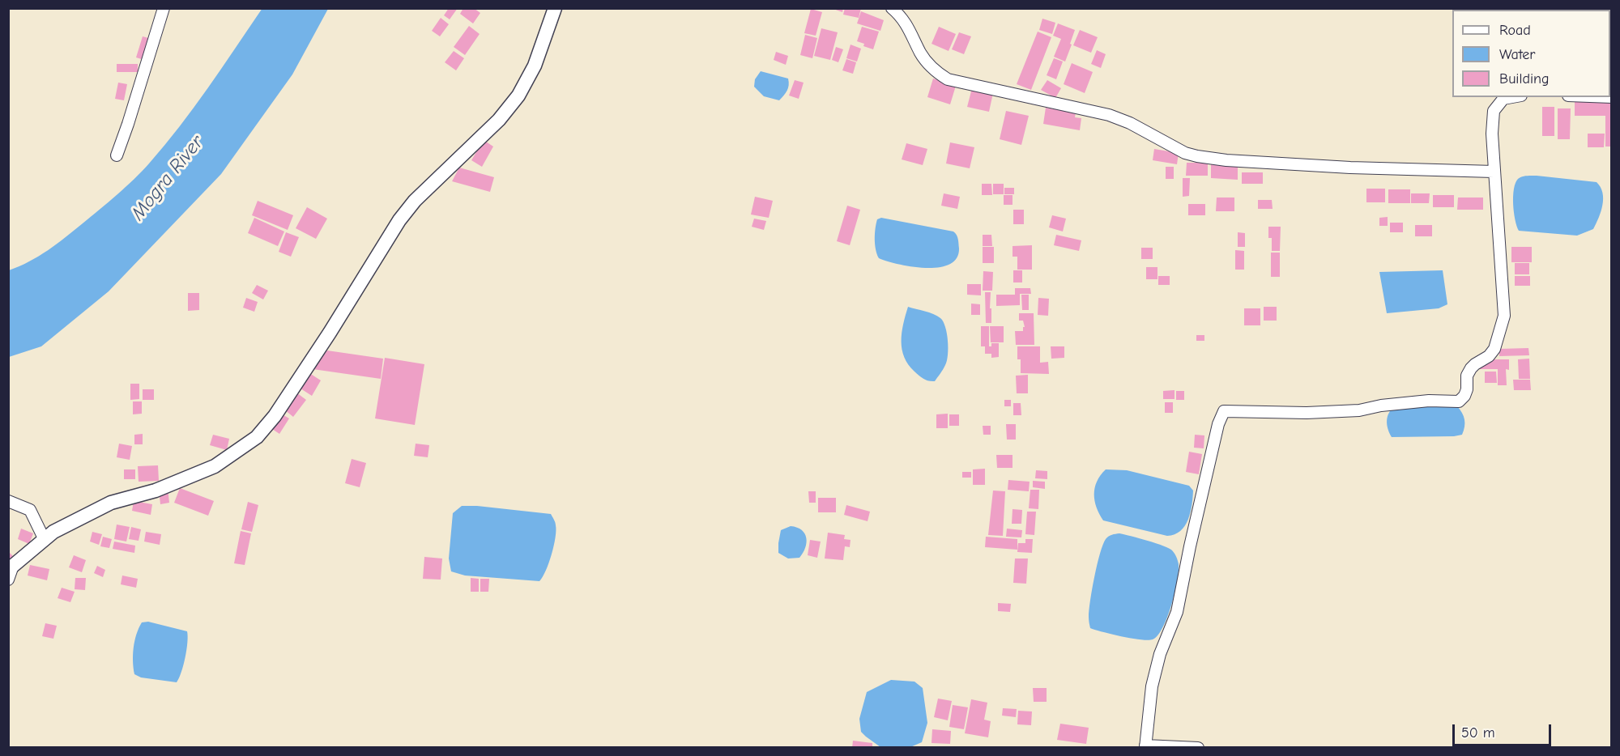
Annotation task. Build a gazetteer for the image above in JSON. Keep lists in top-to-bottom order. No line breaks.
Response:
{"water":["Mogra River"],"legend":["Road","Water","Building"],"scale_bar":"50 m"}
